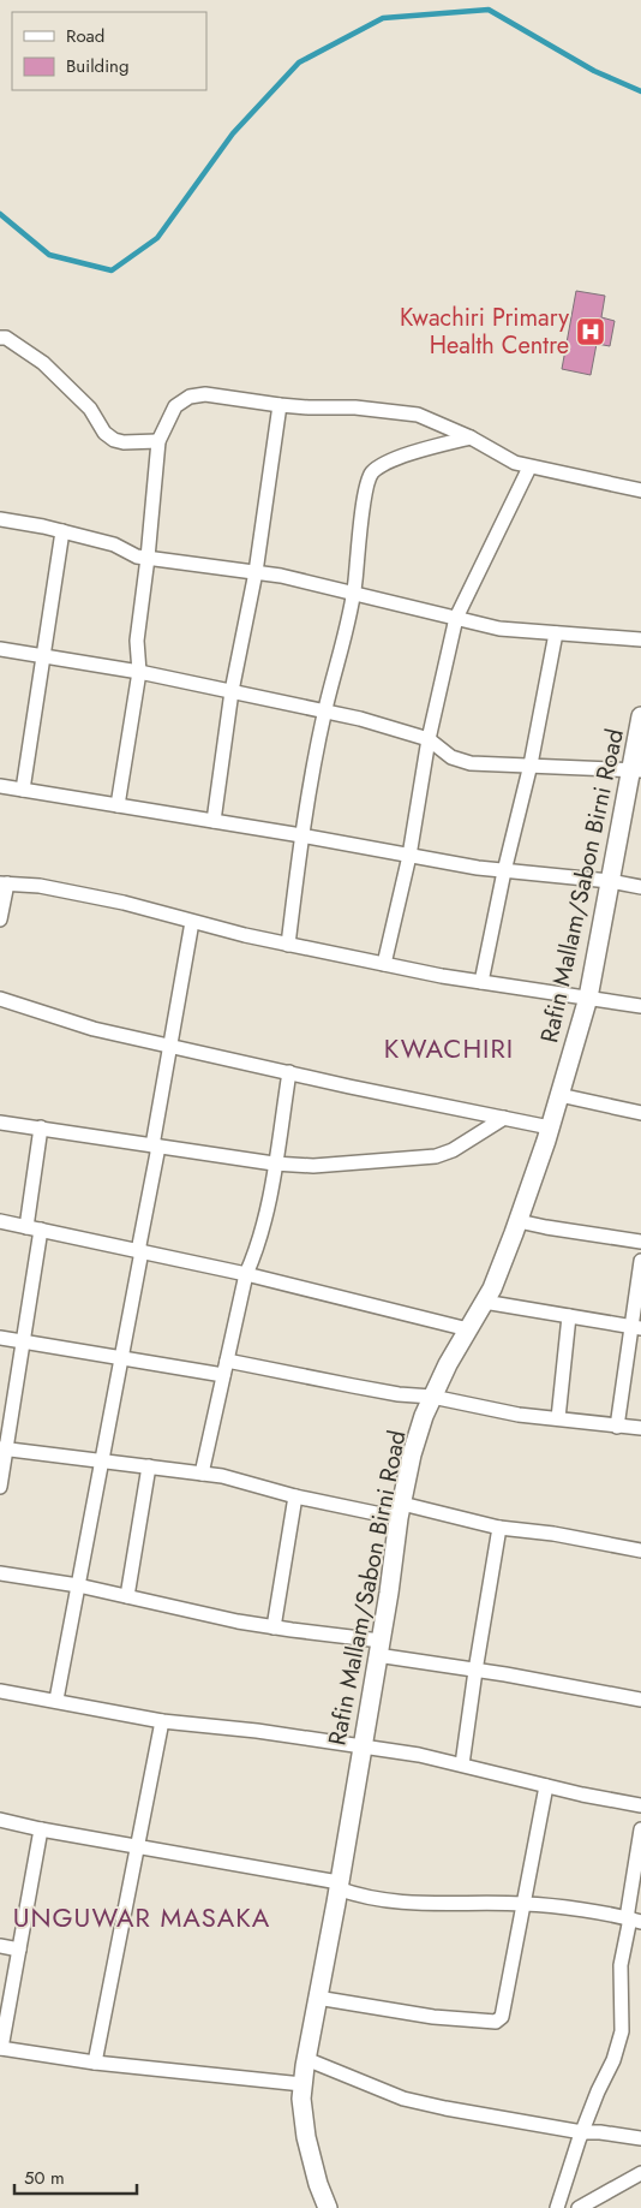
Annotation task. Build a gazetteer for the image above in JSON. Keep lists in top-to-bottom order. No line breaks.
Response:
{"streets":{"street":["Rafin Mallam/Sabon Birni Road"]},"districts":["KWACHIRI","UNGUWAR MASAKA"],"places":{"hospital":["Kwachiri Primary Health Centre"]},"legend":["Road","Building"],"scale_bar":"50 m"}
